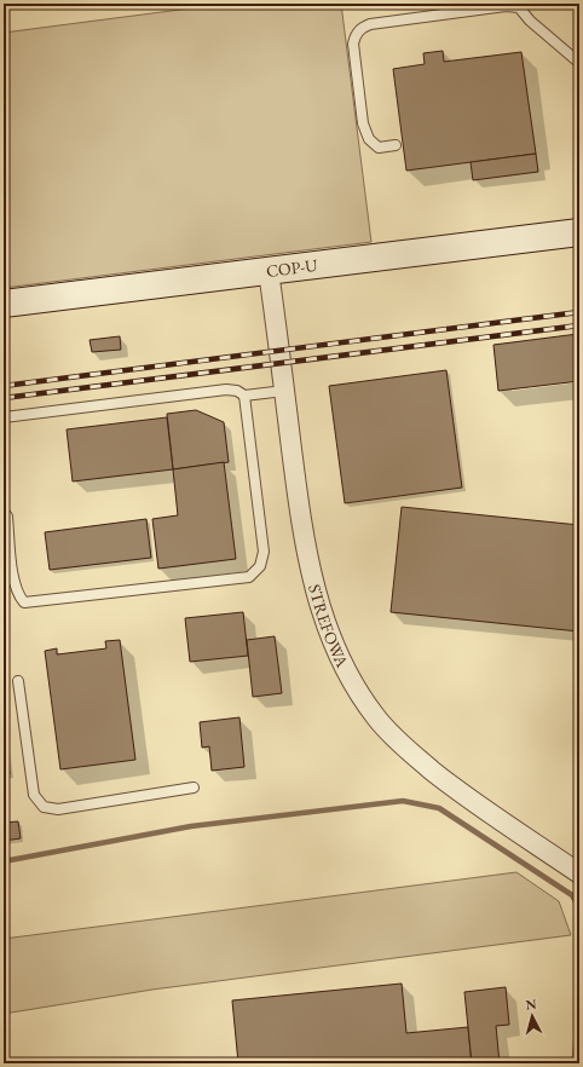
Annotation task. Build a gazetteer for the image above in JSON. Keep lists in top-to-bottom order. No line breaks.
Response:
{"streets":{"main road":["COP-U"],"street":["STREFOWA"]},"crossings":[["COP-U","STREFOWA"]],"north":"top"}
